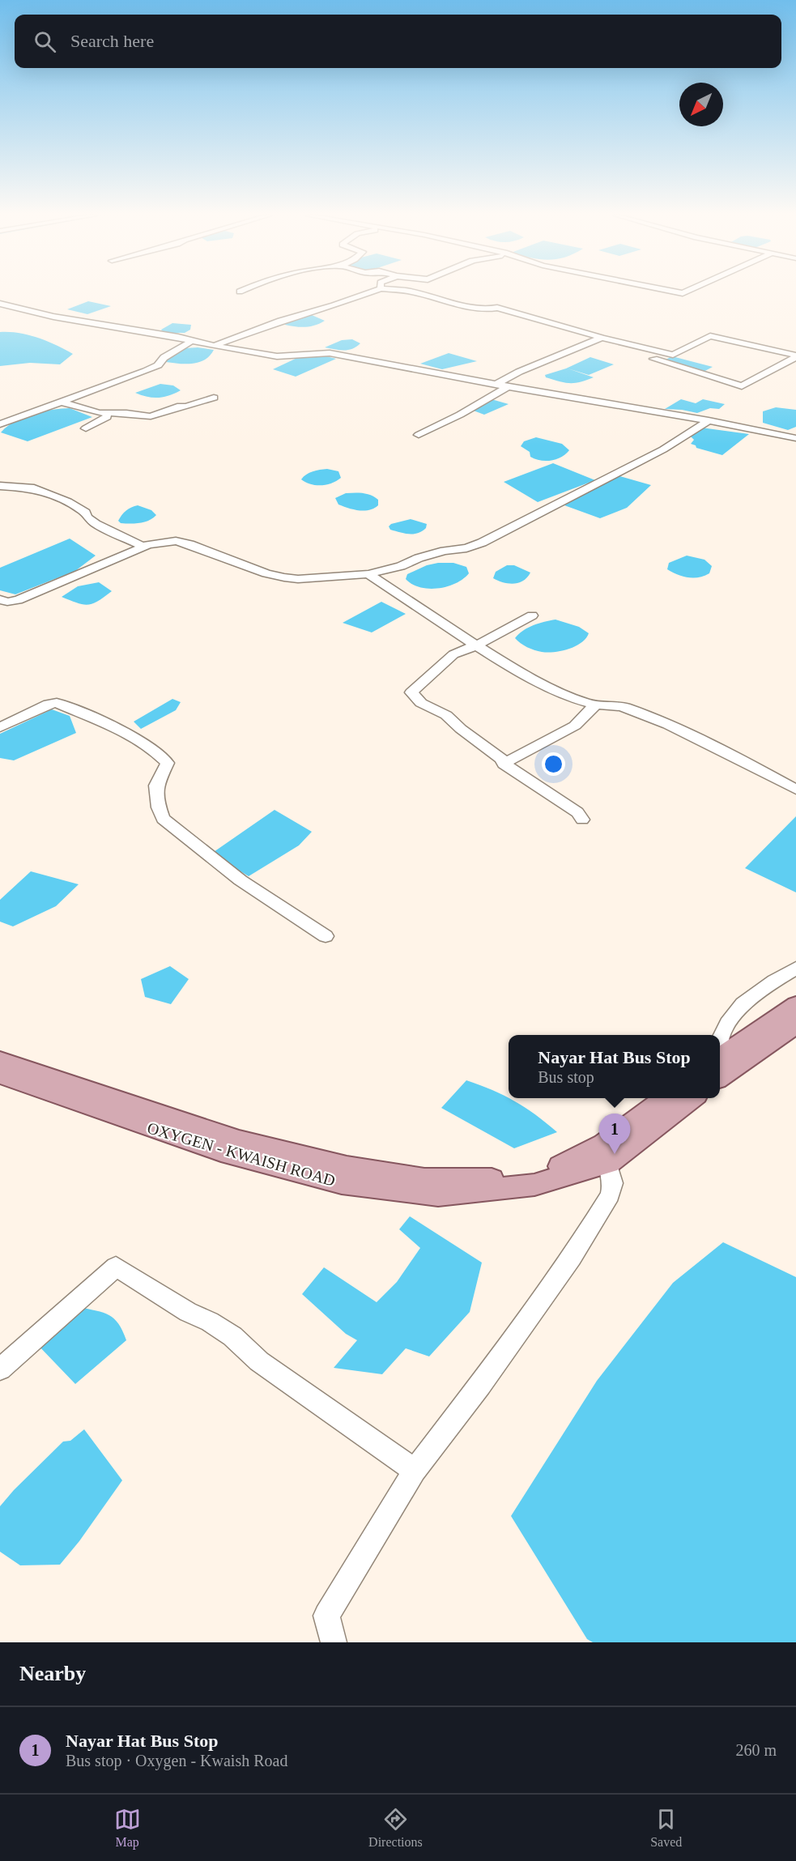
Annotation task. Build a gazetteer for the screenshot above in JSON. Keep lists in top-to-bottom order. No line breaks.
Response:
{"streets":{"main road":["OXYGEN - KWAISH ROAD"]},"north":"bottom left","page":{"search":"Search here","popup":["Nayar Hat Bus Stop","Bus stop"],"pins":"1","heading":"Nearby","list":[{"mark":"1","name":"Nayar Hat Bus Stop","note":"Bus stop · Oxygen - Kwaish Road","value":"260 m"}],"nav":["Map","Directions","Saved"]}}
